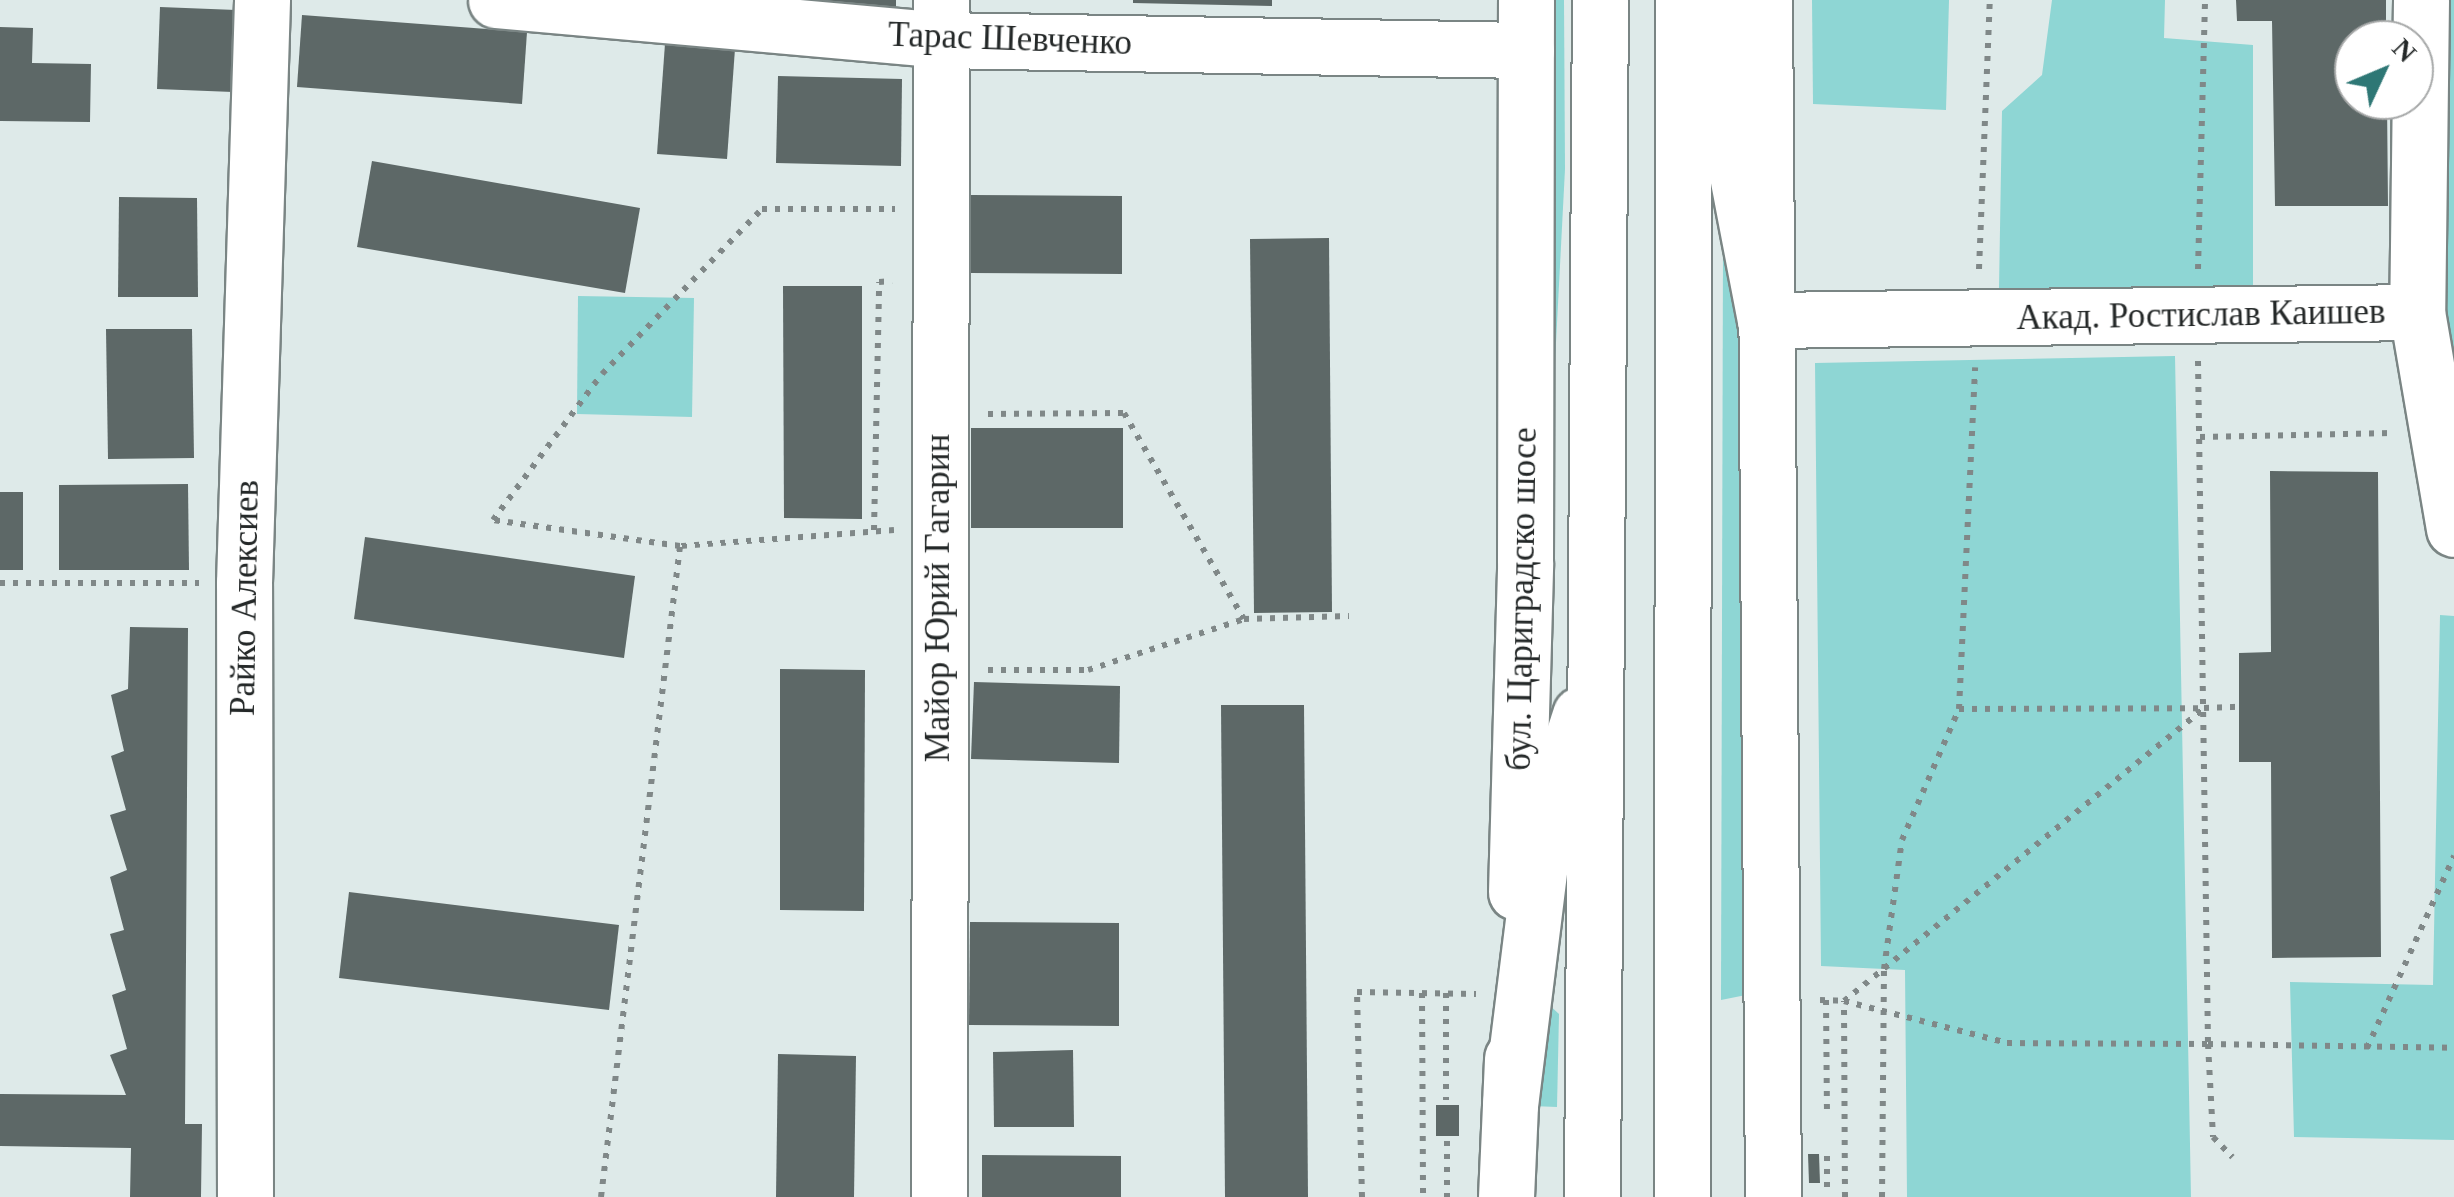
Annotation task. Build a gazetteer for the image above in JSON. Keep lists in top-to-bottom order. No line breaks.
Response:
{"streets":{"main road":["Тарас Шевченко","Акад. Ростислав Каишев","Райко Алексиев","Майор Юрий Гагарин","бул. Цариградско шосе"]},"crossings":[["Тарас Шевченко","Майор Юрий Гагарин"],["Тарас Шевченко","бул. Цариградско шосе"]],"north":"top right"}
